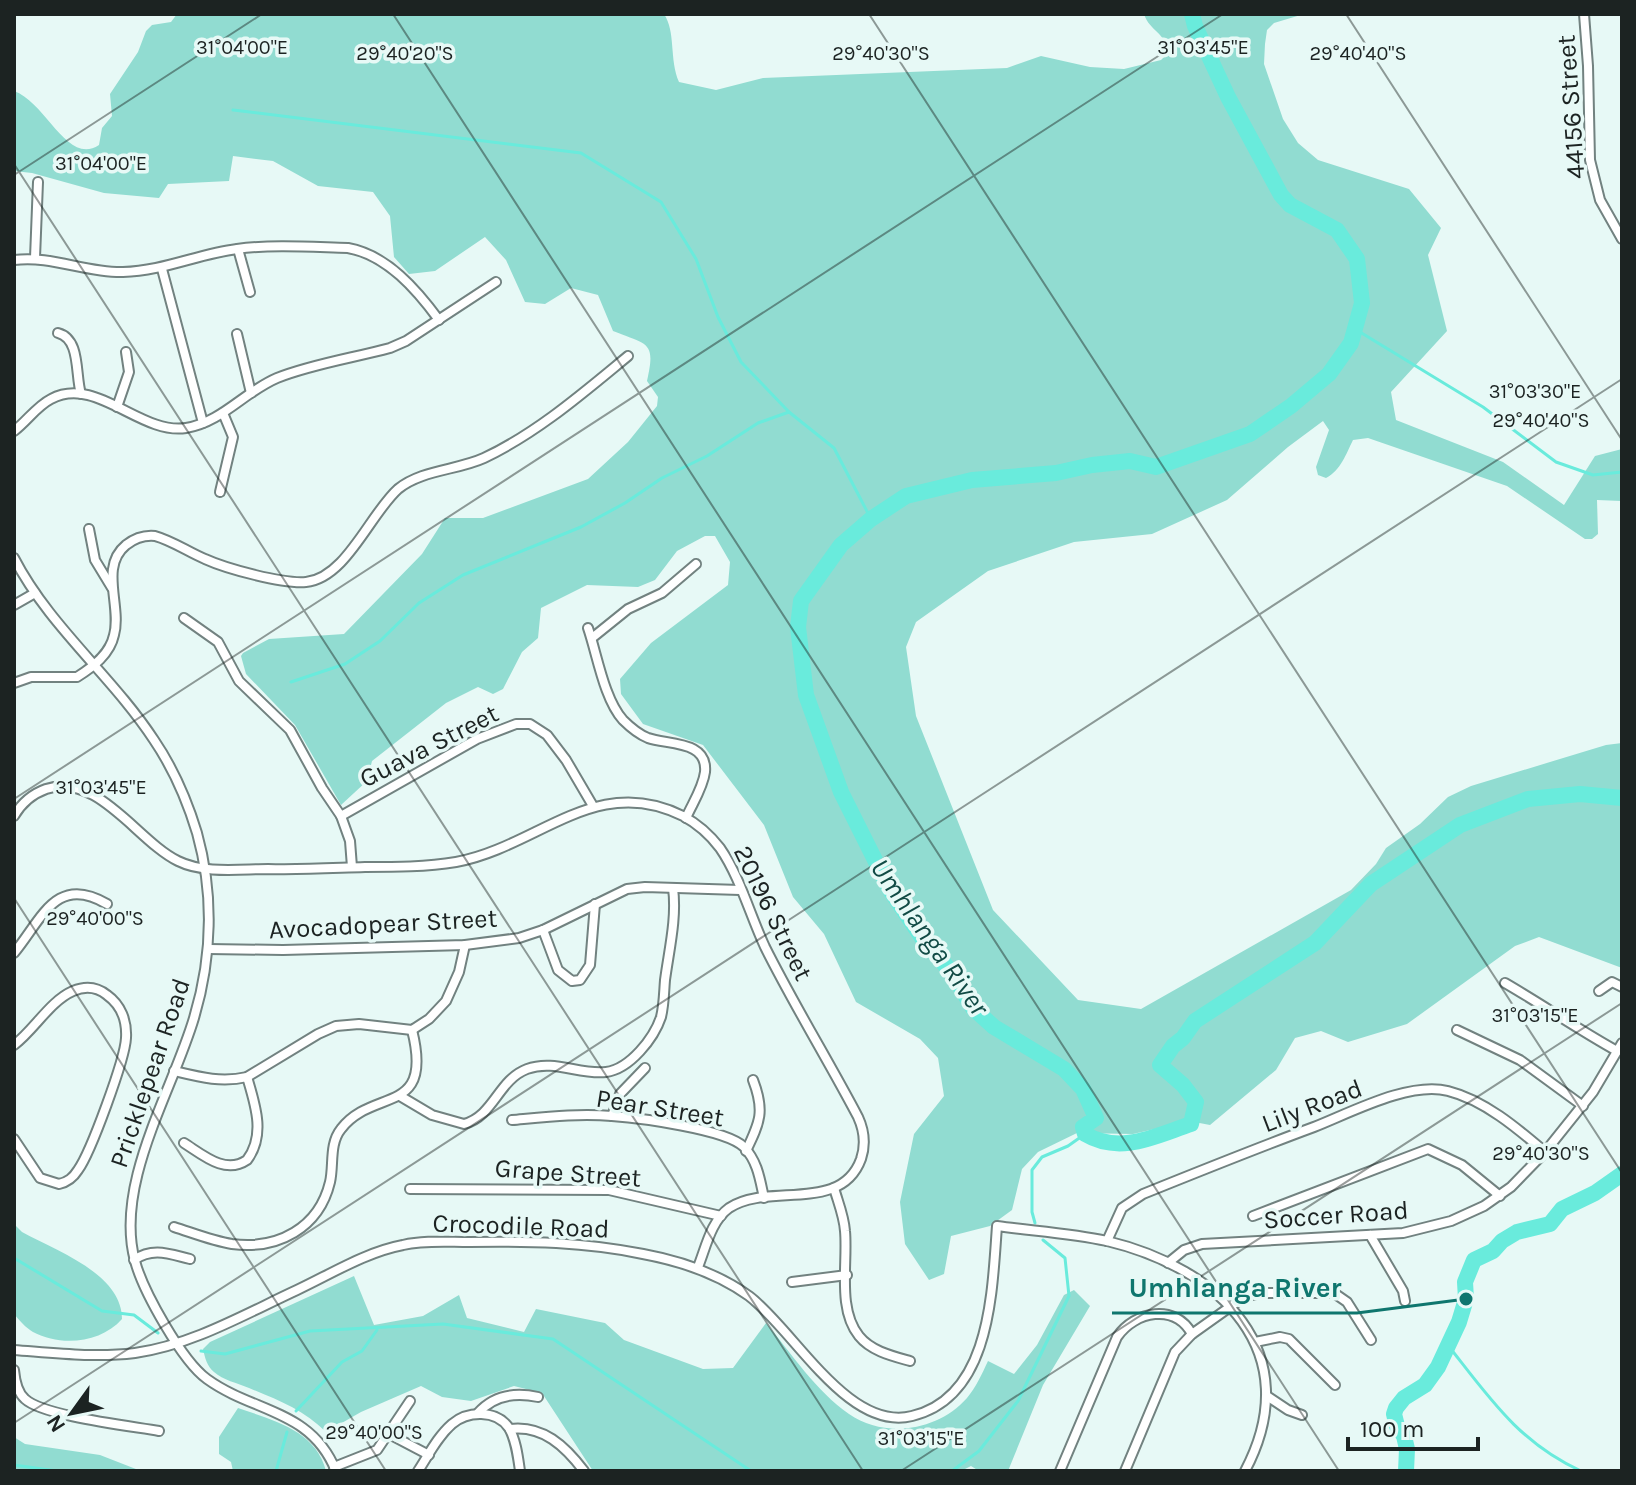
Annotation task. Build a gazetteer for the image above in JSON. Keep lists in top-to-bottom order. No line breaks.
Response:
{"streets":{"street":["44156 Street","Guava Street","20196 Street","Avocadopear Street","Pricklepear Road","Lily Road","Pear Street","Grape Street","Soccer Road","Crocodile Road"]},"crossings":[["Guava Street","20196 Street"],["20196 Street","Avocadopear Street"],["20196 Street","Pricklepear Road"],["Avocadopear Street","Pricklepear Road"],["Pricklepear Road","Crocodile Road"],["Lily Road","Soccer Road"],["Lily Road","Crocodile Road"]],"water":["Umhlanga River"],"places":["Umhlanga River"],"scale_bar":"100 m","north":"bottom left","coordinates":["31°04'00\"E","31°03'45\"E","29°40'20\"S","29°40'30\"S","29°40'40\"S","31°03'30\"E","29°40'00\"S","31°03'15\"E"]}
